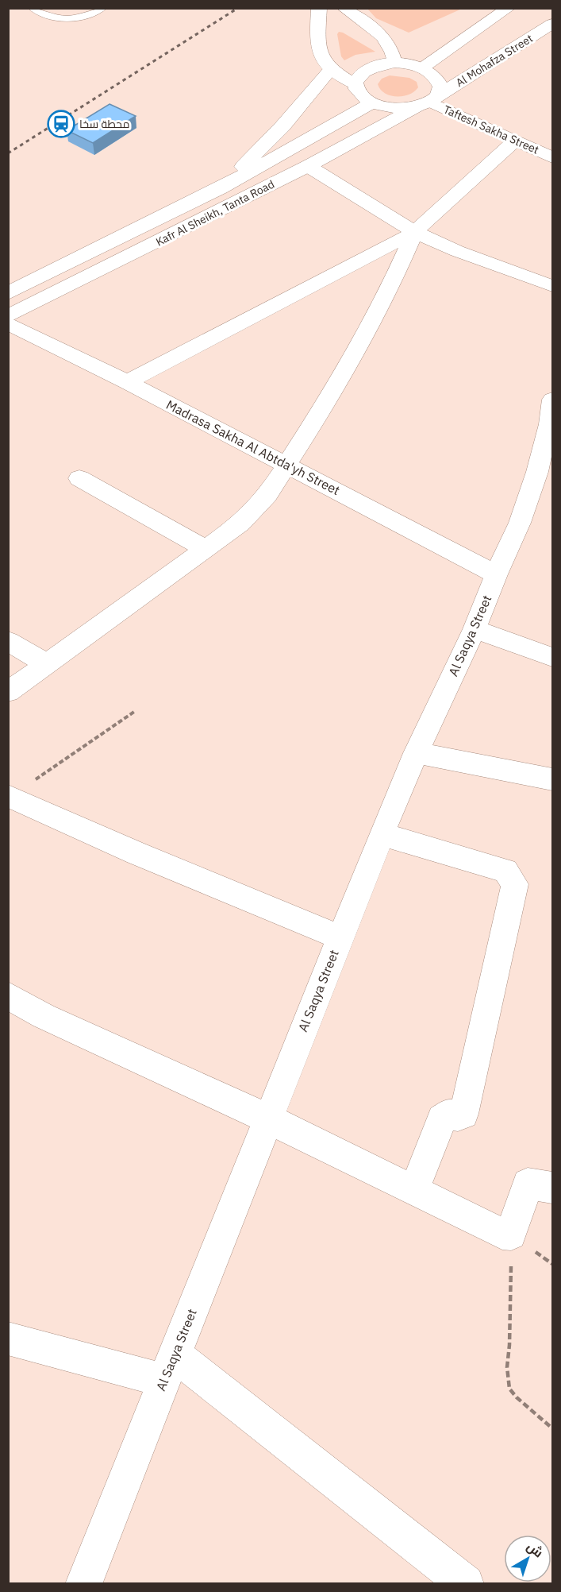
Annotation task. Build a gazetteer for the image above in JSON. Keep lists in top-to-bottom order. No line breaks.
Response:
{"streets":{"street":["Al Mohafza Street","Taftesh Sakha Street","Kafr Al Sheikh, Tanta Road","Madrasa Sakha Al Abtda'yh Street","Al Saqya Street"]},"crossings":[["Al Mohafza Street","Taftesh Sakha Street"],["Al Mohafza Street","Kafr Al Sheikh, Tanta Road"],["Taftesh Sakha Street","Kafr Al Sheikh, Tanta Road"],["Madrasa Sakha Al Abtda'yh Street","Al Saqya Street"]],"places":{"station":["محطة سخا"]},"north":"top right"}
